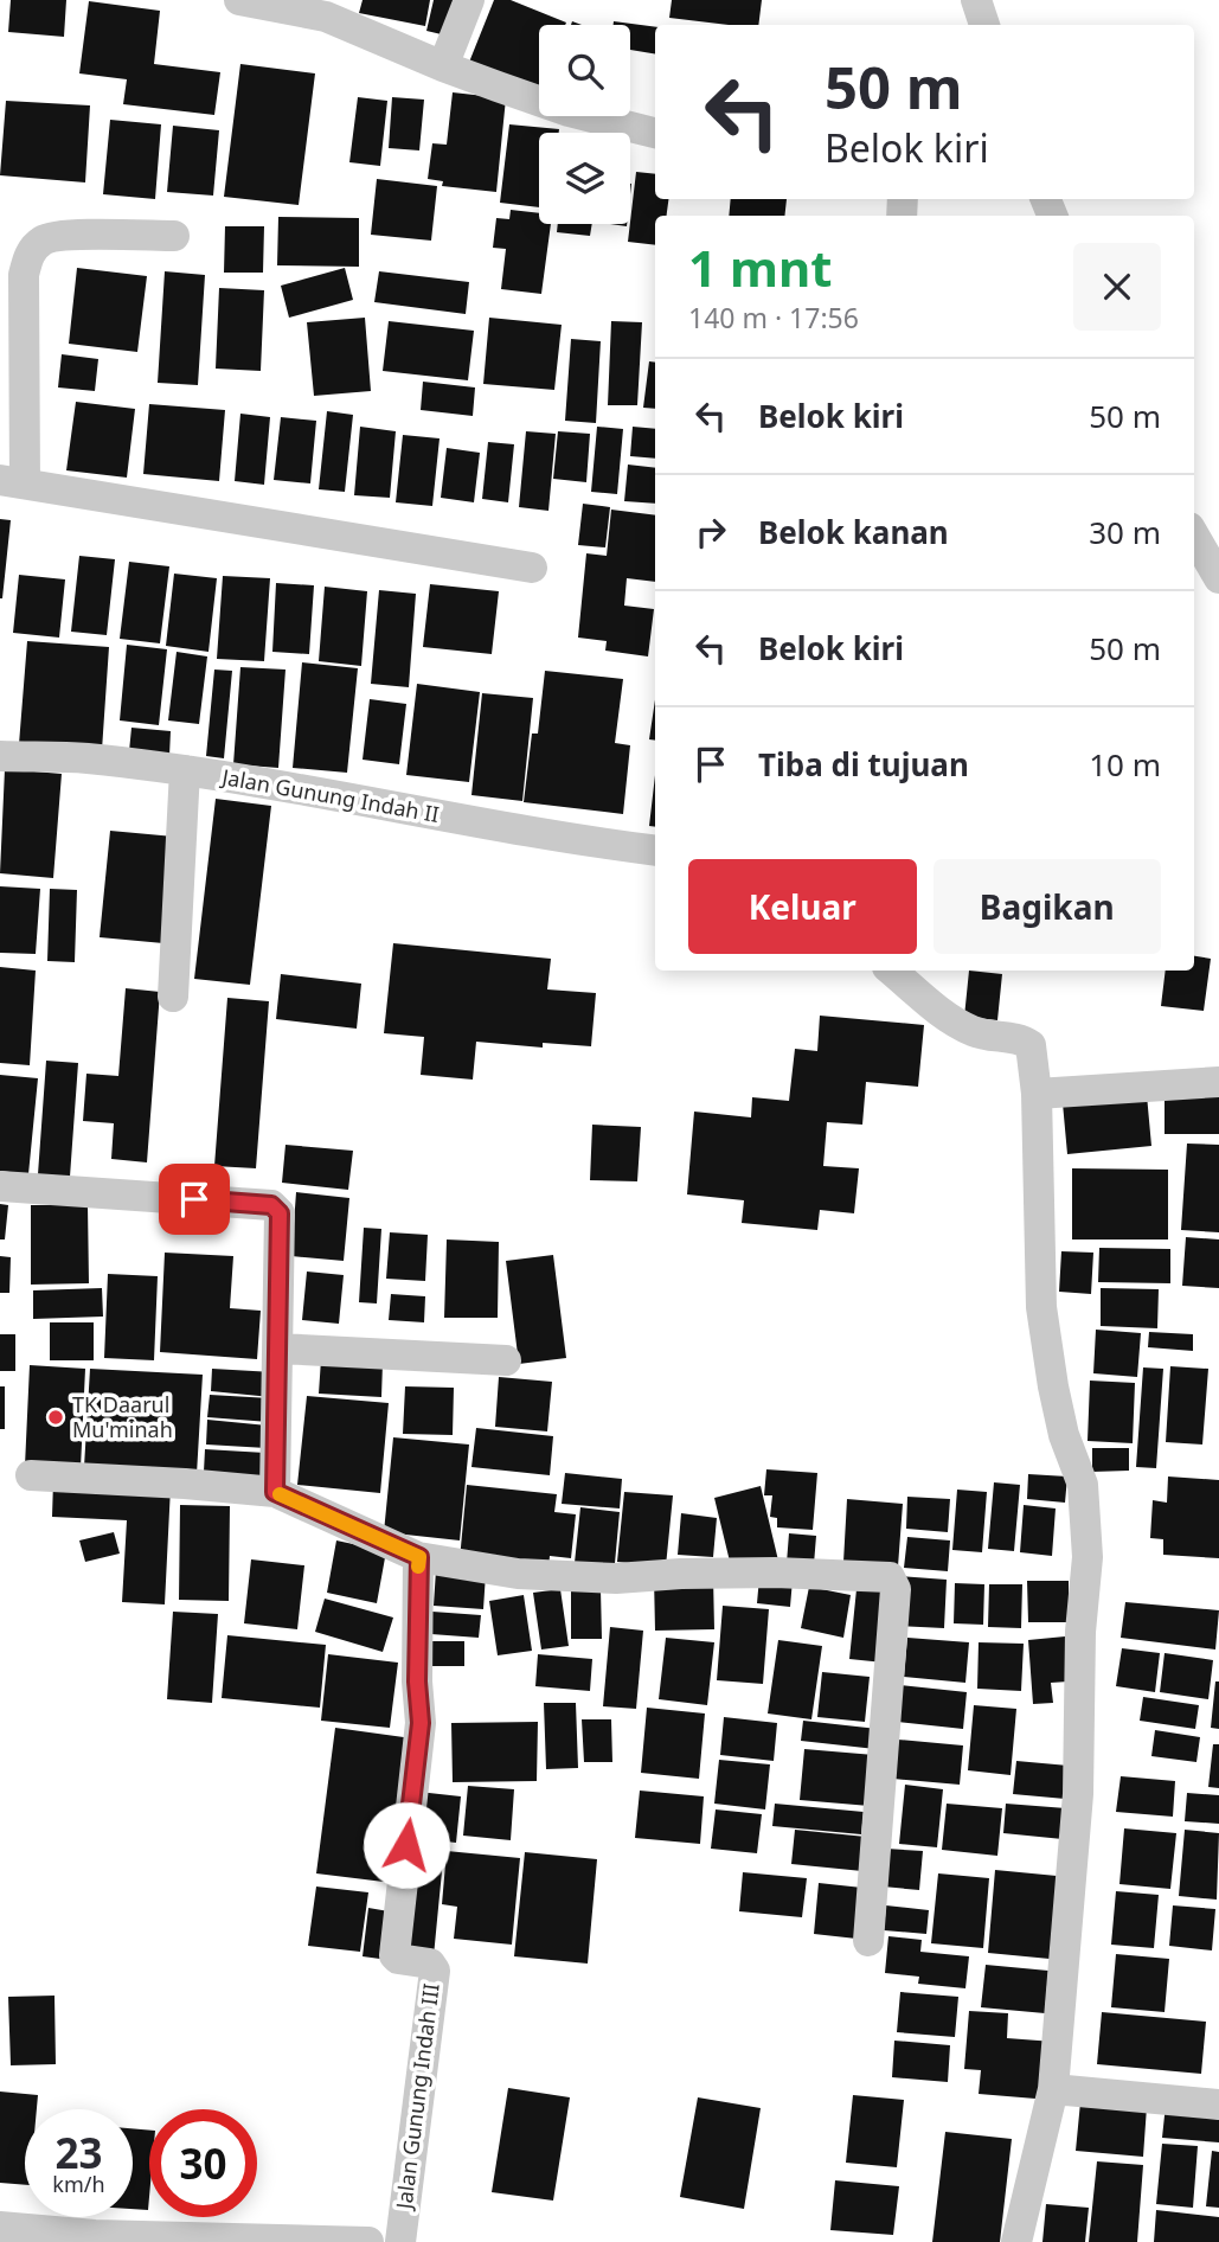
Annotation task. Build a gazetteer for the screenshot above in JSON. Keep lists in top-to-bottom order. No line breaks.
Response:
{"streets":{"street":["Jalan Gunung Indah II","Jalan Gunung Indah III"]},"places":["TK Daarul Mu'minah"],"page":{"turn":["50 m","Belok kiri"],"heading":["1 mnt","140 m · 17:56"],"list":[{"name":"Belok kiri","value":"50 m"},{"name":"Belok kanan","value":"30 m"},{"name":"Belok kiri","value":"50 m"},{"name":"Tiba di tujuan","value":"10 m"}],"buttons":["Keluar","Bagikan"],"speed":"23 km/h","limit":"30"}}
